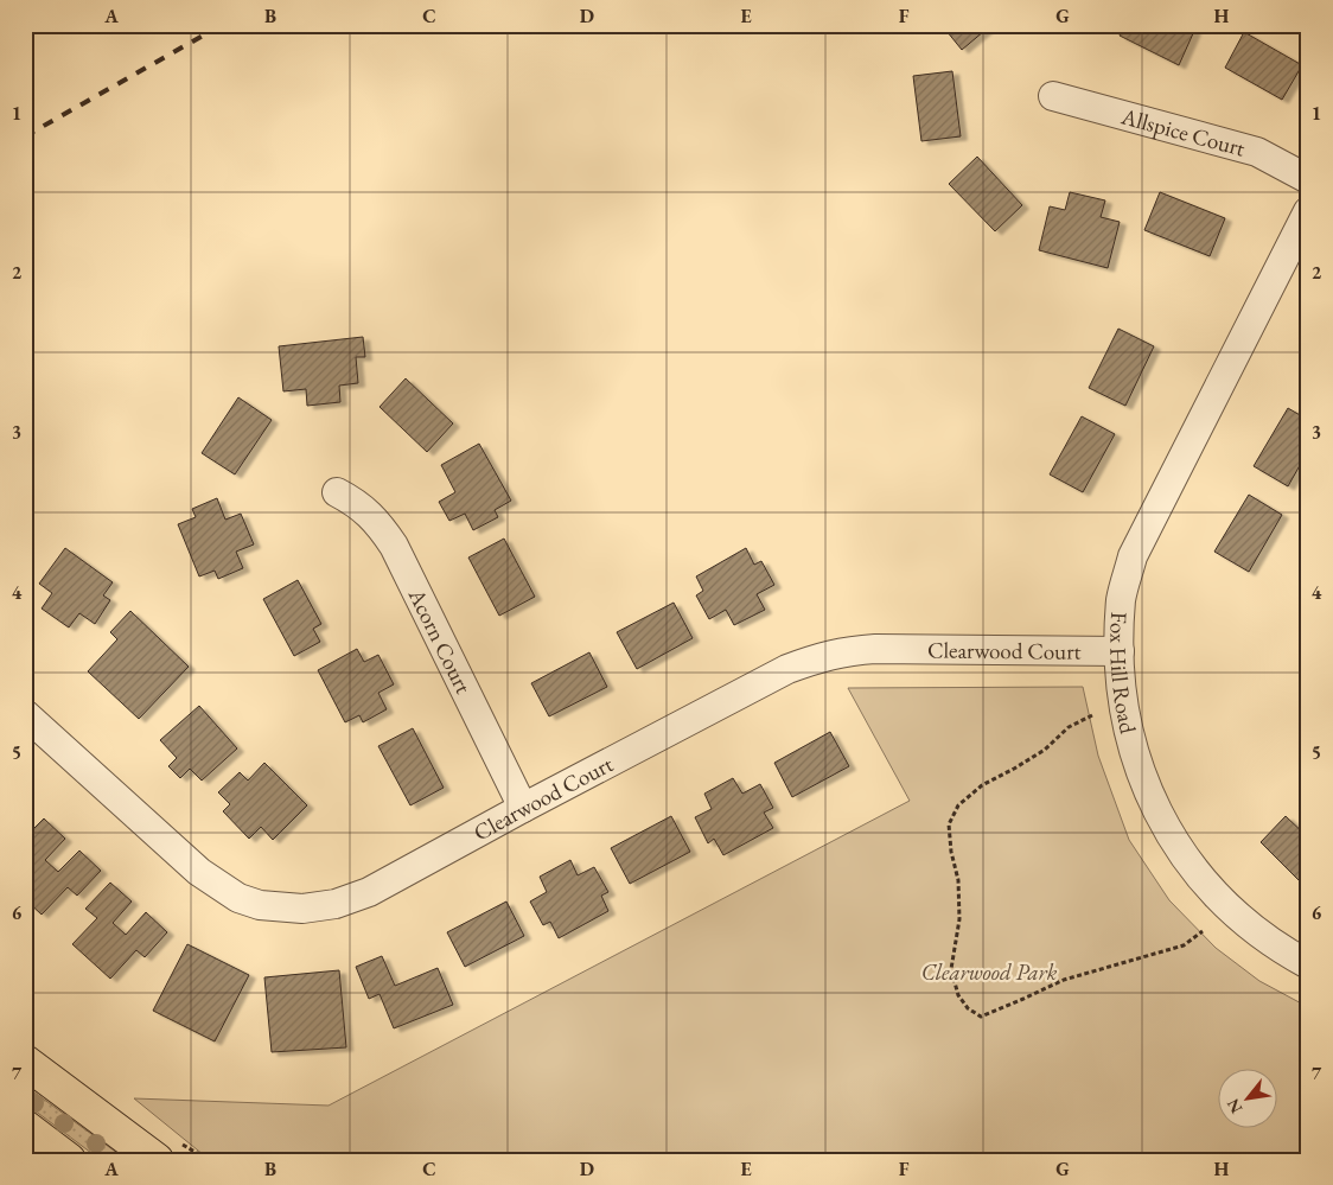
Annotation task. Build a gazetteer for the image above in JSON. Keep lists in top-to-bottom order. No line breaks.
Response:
{"streets":{"street":["Allspice Court","Acorn Court","Clearwood Court","Fox Hill Road"]},"crossings":[["Acorn Court","Clearwood Court"],["Clearwood Court","Fox Hill Road"]],"parks":["Clearwood Park"],"north":"bottom left","grid":{"columns":["A","B","C","D","E","F","G","H"],"rows":["1","2","3","4","5","6","7"]}}
